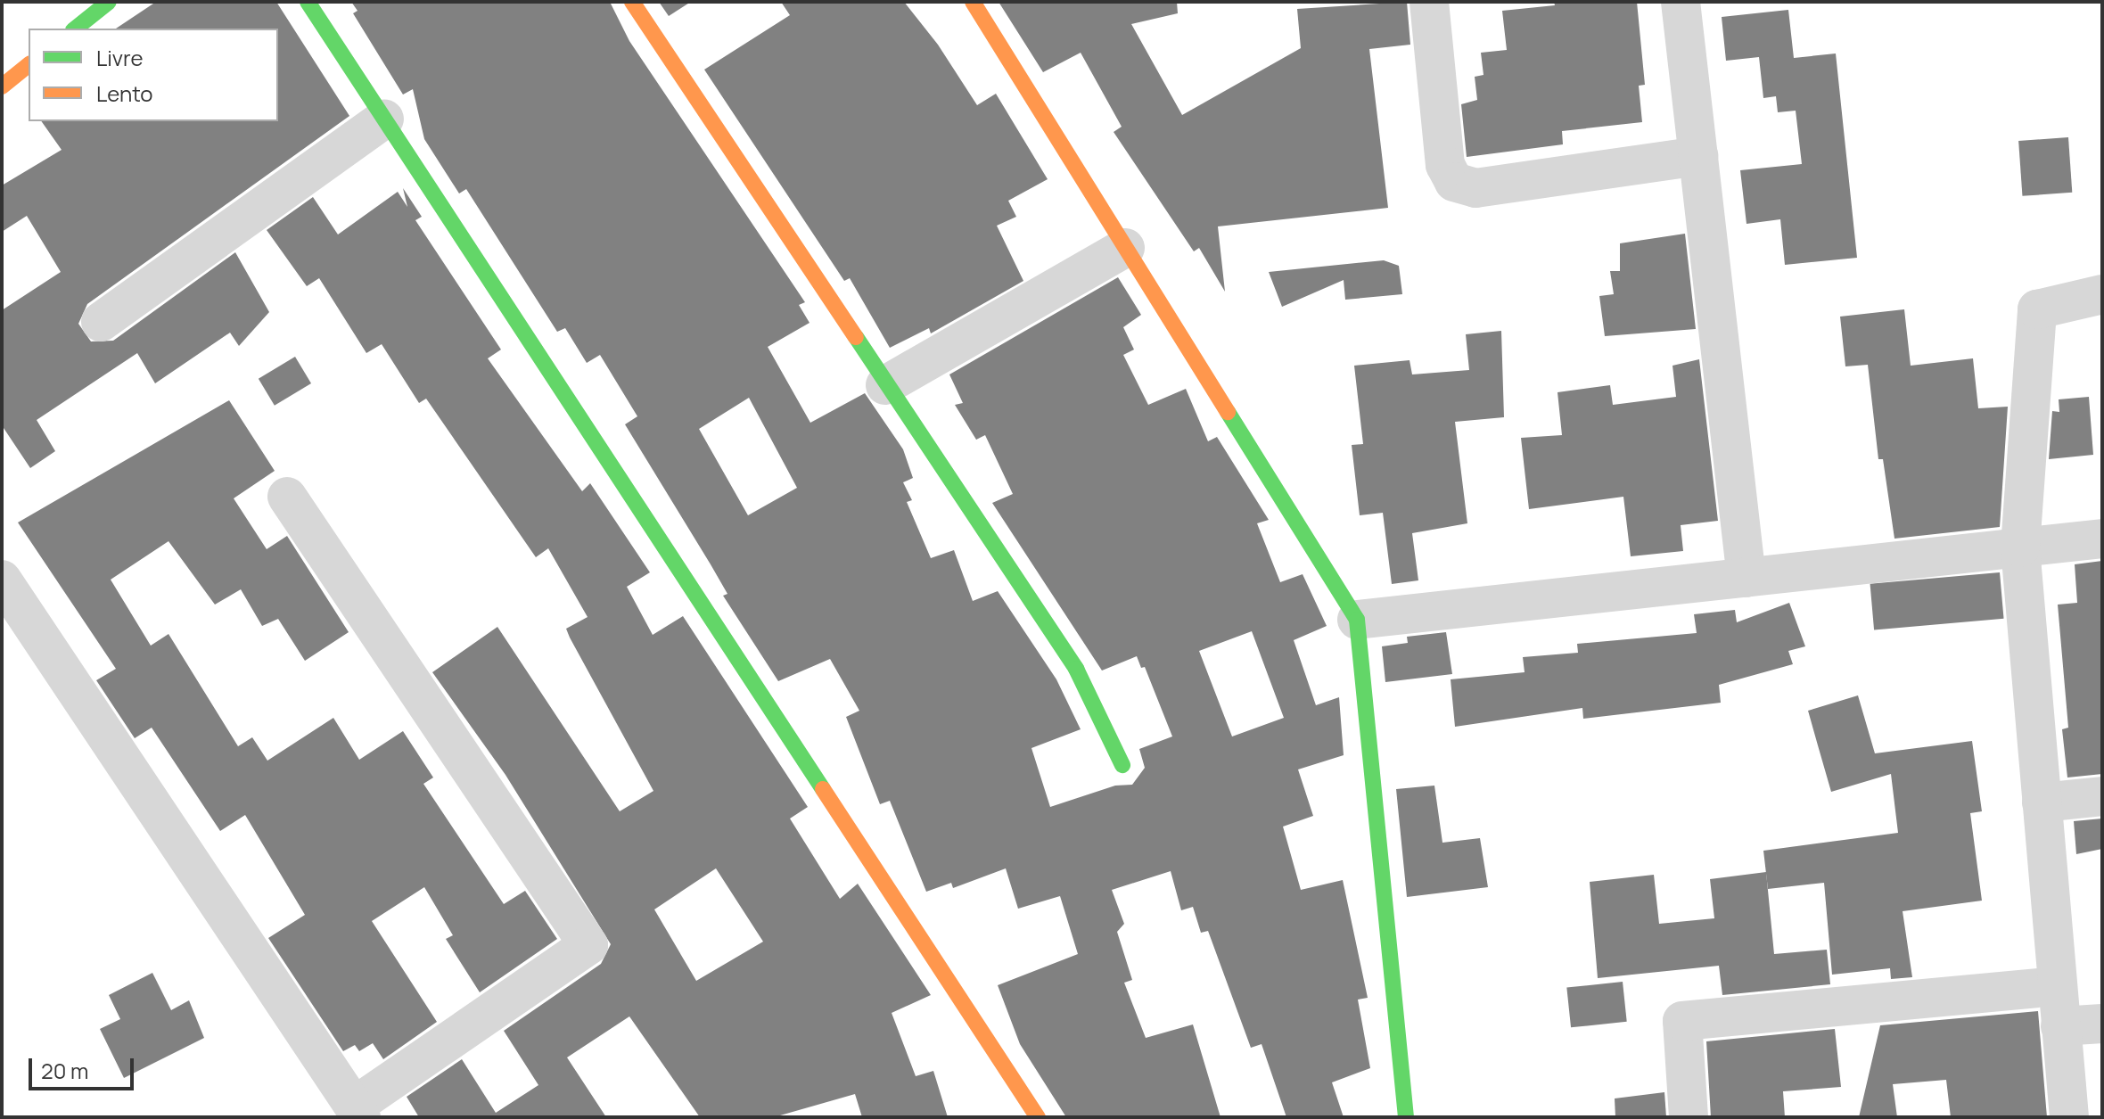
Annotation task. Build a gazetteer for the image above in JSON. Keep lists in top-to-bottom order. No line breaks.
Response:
{"legend":["Livre","Lento"],"scale_bar":"20 m"}
